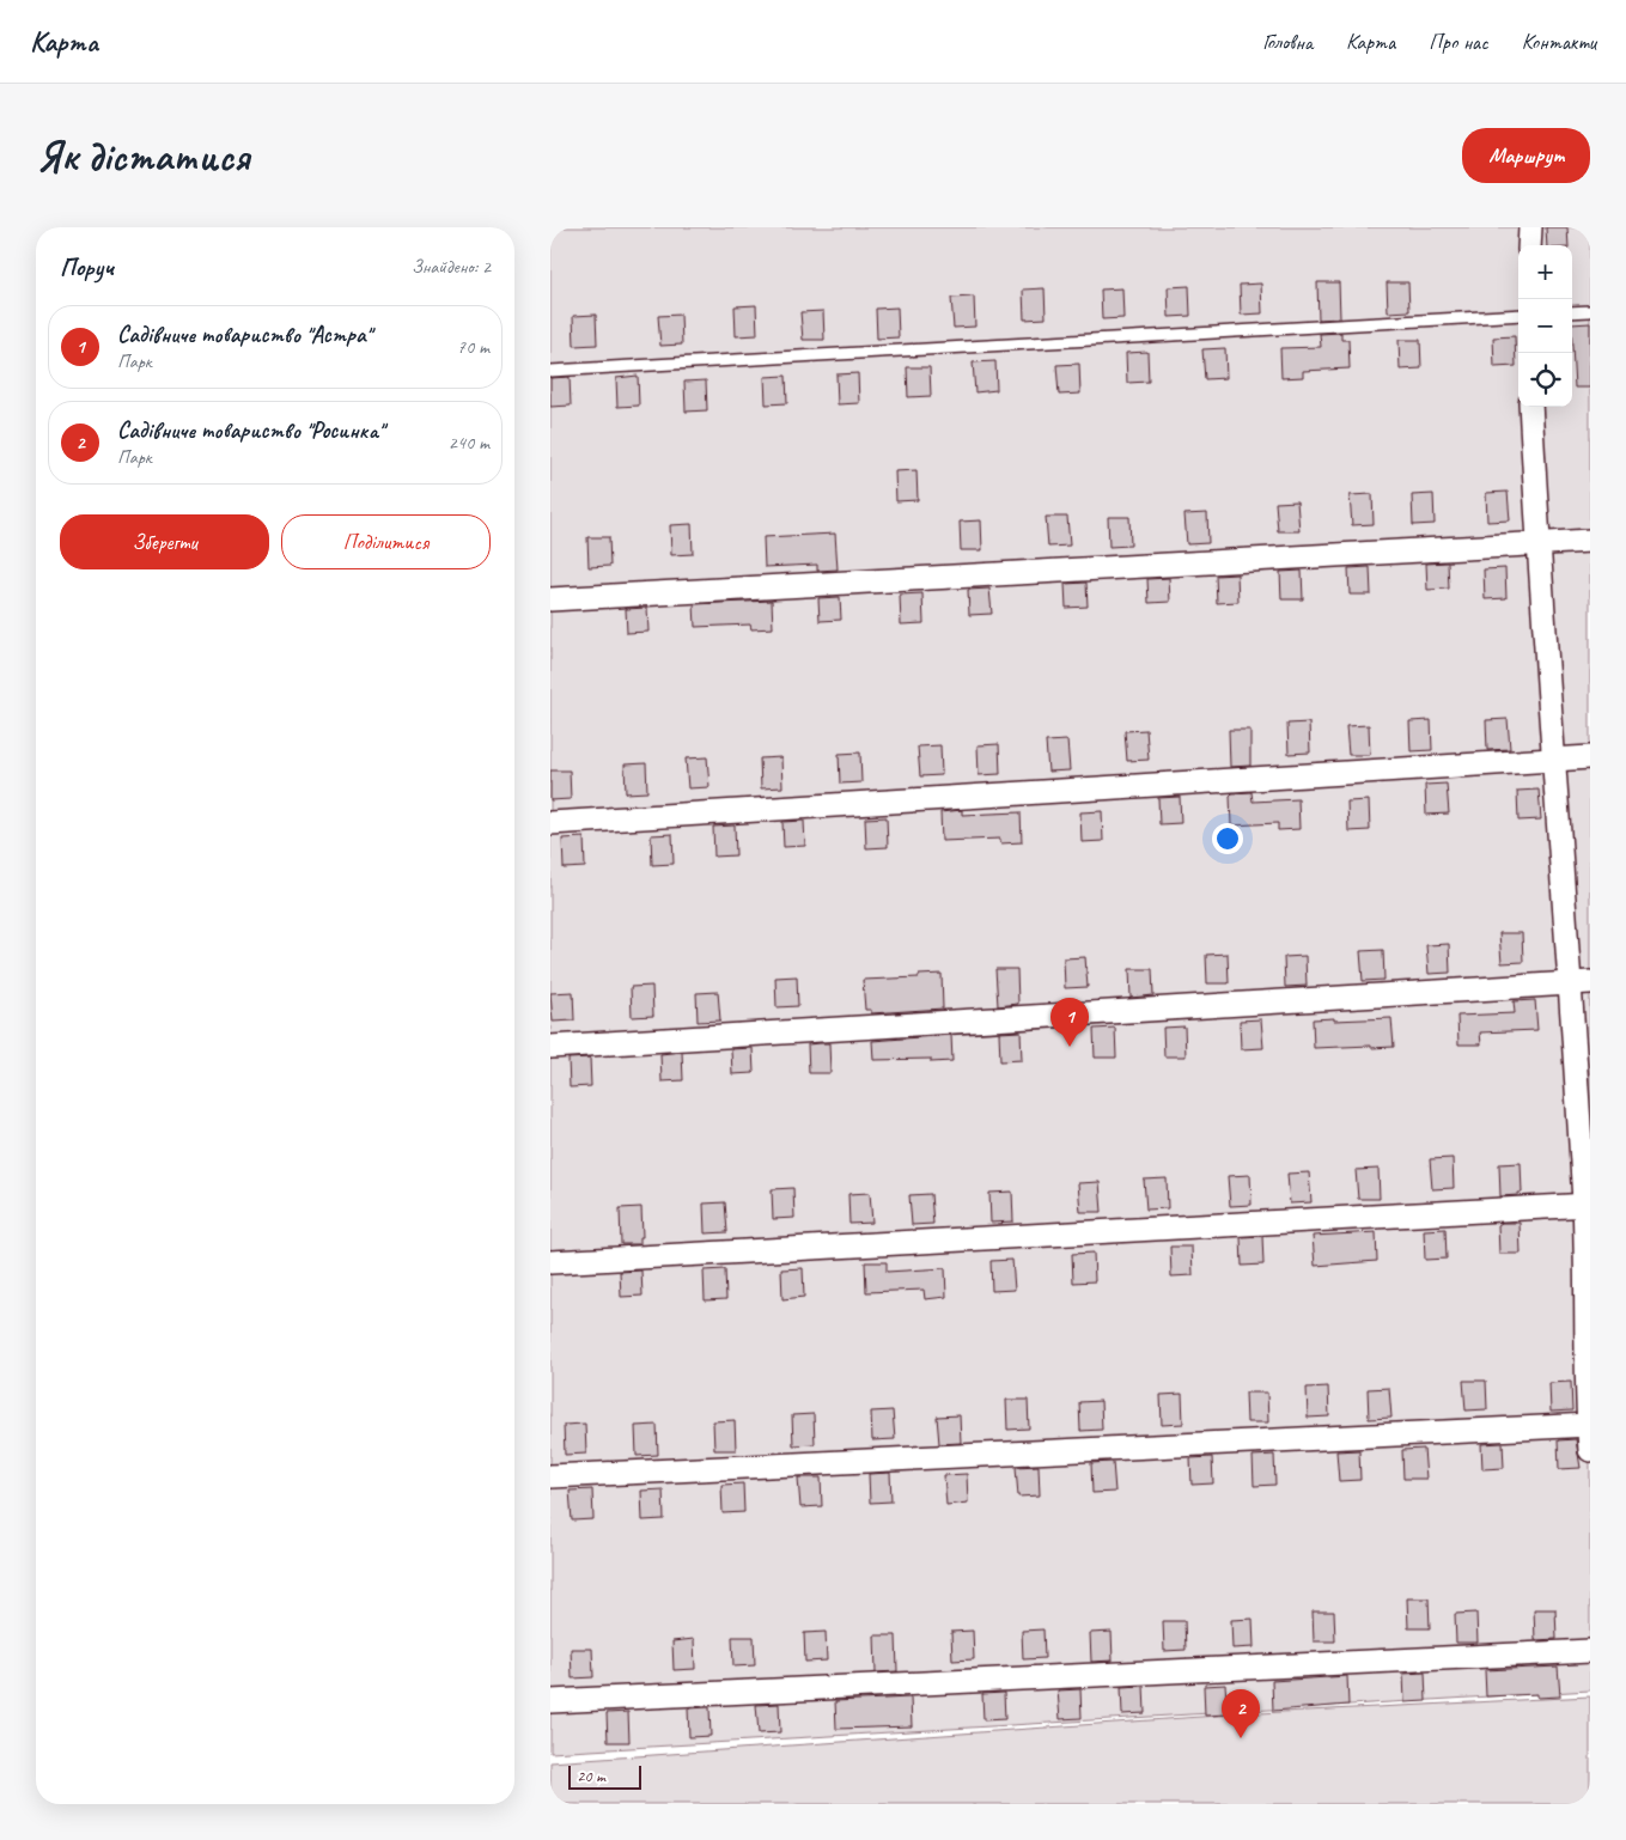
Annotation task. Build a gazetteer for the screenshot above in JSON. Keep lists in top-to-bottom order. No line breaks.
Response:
{"scale_bar":"20 m","page":{"header":"Карта","nav":["Головна","Карта","Про нас","Контакти"],"buttons":["Маршрут",["Зберегти","Поділитися"]],"title":"Як дістатися","heading":["Поруч","Знайдено: 2"],"map_buttons":["+","−"],"list":[{"mark":"1","name":"Садівниче товариство \"Астра\"","note":"Парк","value":"70 m"},{"mark":"2","name":"Садівниче товариство \"Росинка\"","note":"Парк","value":"240 m"}],"pins":["1","2"],"scale":"20 m"}}
